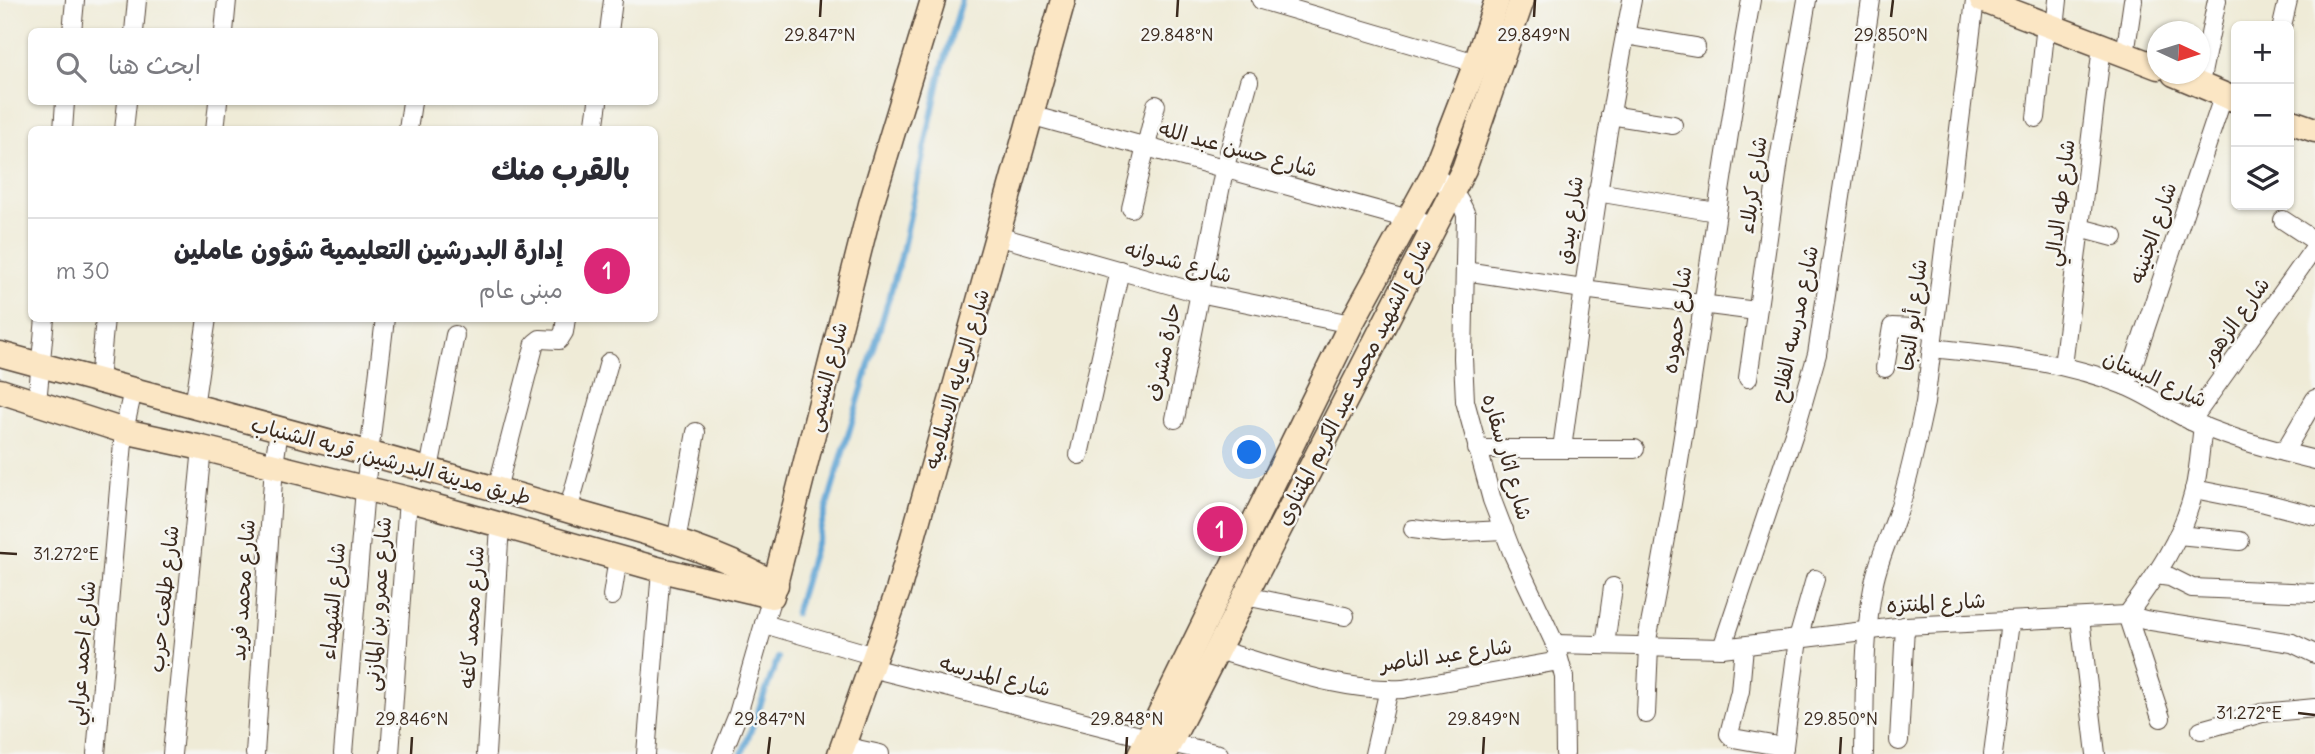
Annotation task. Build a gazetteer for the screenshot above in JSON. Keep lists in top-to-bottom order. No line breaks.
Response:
{"streets":{"street":["شارع حسن عبد الله","شارع كربلاء","شارع طه الدالي","شارع بيدق","شارع الجنينه","شارع شدوانه","شارع أبو النجا","شارع حموده","شارع الزهور","شارع مدرسه الفلاح","حارة مشرف","شارع الشيمى","شارع الرعايه الاسلاميه","شارع البستان","شارع الشهيد محمد عبد الكريم المتناوى","شارع اثار سقاره","طريق مدينة البدرشين, قريه الشنباب","شارع محمد فريد","شارع طلعت حرب","شارع الشهداء","شارع المنتزه","شارع عمرو بن المازنى","شارع محمد كاغه","شارع احمد عرابي","شارع عبد الناصر","شارع المدرسه"]},"crossings":[["شارع حسن عبد الله","حارة مشرف"],["شارع حسن عبد الله","شارع الرعايه الاسلاميه"],["شارع حسن عبد الله","شارع الشهيد محمد عبد الكريم المتناوى"],["شارع طه الدالي","شارع البستان"],["شارع الجنينه","شارع البستان"],["شارع شدوانه","حارة مشرف"],["شارع شدوانه","شارع الرعايه الاسلاميه"],["شارع شدوانه","شارع الشهيد محمد عبد الكريم المتناوى"],["شارع أبو النجا","شارع البستان"],["شارع أبو النجا","شارع المنتزه"],["شارع حموده","شارع المنتزه"],["شارع الزهور","شارع البستان"],["شارع مدرسه الفلاح","شارع المنتزه"],["شارع الشيمى","طريق مدينة البدرشين, قريه الشنباب"],["شارع الشيمى","شارع المدرسه"],["شارع الرعايه الاسلاميه","شارع المدرسه"],["شارع الشهيد محمد عبد الكريم المتناوى","شارع اثار سقاره"],["شارع الشهيد محمد عبد الكريم المتناوى","شارع عبد الناصر"],["شارع الشهيد محمد عبد الكريم المتناوى","شارع المدرسه"],["شارع اثار سقاره","شارع المنتزه"],["شارع اثار سقاره","شارع عبد الناصر"],["طريق مدينة البدرشين, قريه الشنباب","شارع محمد فريد"],["طريق مدينة البدرشين, قريه الشنباب","شارع طلعت حرب"],["طريق مدينة البدرشين, قريه الشنباب","شارع الشهداء"],["طريق مدينة البدرشين, قريه الشنباب","شارع عمرو بن المازنى"],["طريق مدينة البدرشين, قريه الشنباب","شارع محمد كاغه"],["طريق مدينة البدرشين, قريه الشنباب","شارع احمد عرابي"],["شارع المنتزه","شارع عبد الناصر"]],"north":"right","page":{"map_buttons":["+","−"],"search":"ابحث هنا","heading":"بالقرب منك","list":[{"mark":"1","name":"إدارة البدرشين التعليمية شؤون عاملين","note":"مبنى عام","value":"30 m"}],"pins":"1"},"coordinates":["29.847°N","29.848°N","29.849°N","29.850°N","31.272°E","29.846°N"]}
